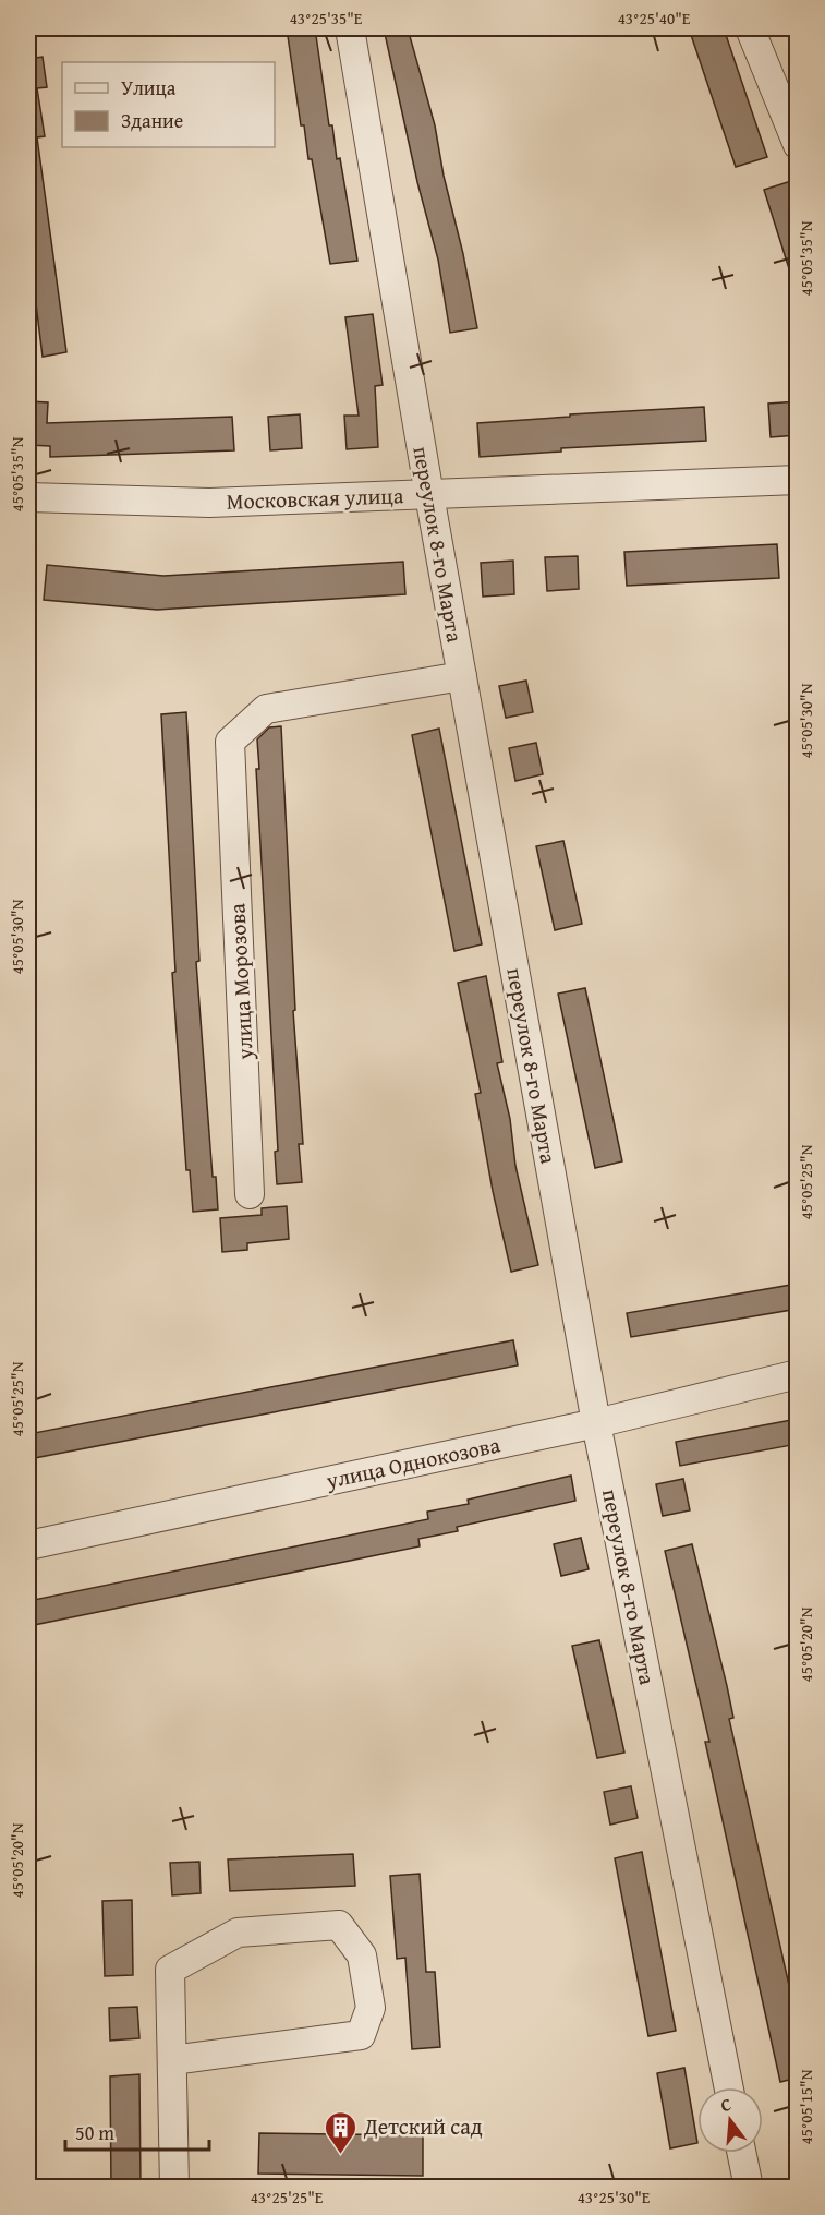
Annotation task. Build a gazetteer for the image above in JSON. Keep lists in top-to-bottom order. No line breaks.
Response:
{"streets":{"street":["Московская улица","переулок 8-го Марта","улица Морозова","улица Однокозова"]},"crossings":[["Московская улица","переулок 8-го Марта"],["переулок 8-го Марта","улица Морозова"],["переулок 8-го Марта","улица Однокозова"]],"places":{"building":["Детский сад"]},"legend":["Улица","Здание"],"scale_bar":"50 m","north":"top","coordinates":["43°25'35\"E","43°25'40\"E","45°05'35\"N","45°05'30\"N","45°05'25\"N","45°05'20\"N","45°05'15\"N","43°25'25\"E","43°25'30\"E"]}
